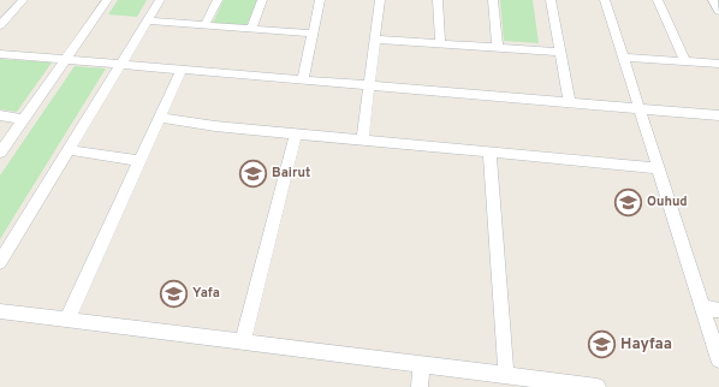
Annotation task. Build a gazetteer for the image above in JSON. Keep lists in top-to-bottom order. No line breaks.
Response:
{"places":{"school or university":["Bairut","Ouhud","Yafa","Hayfaa"]}}
